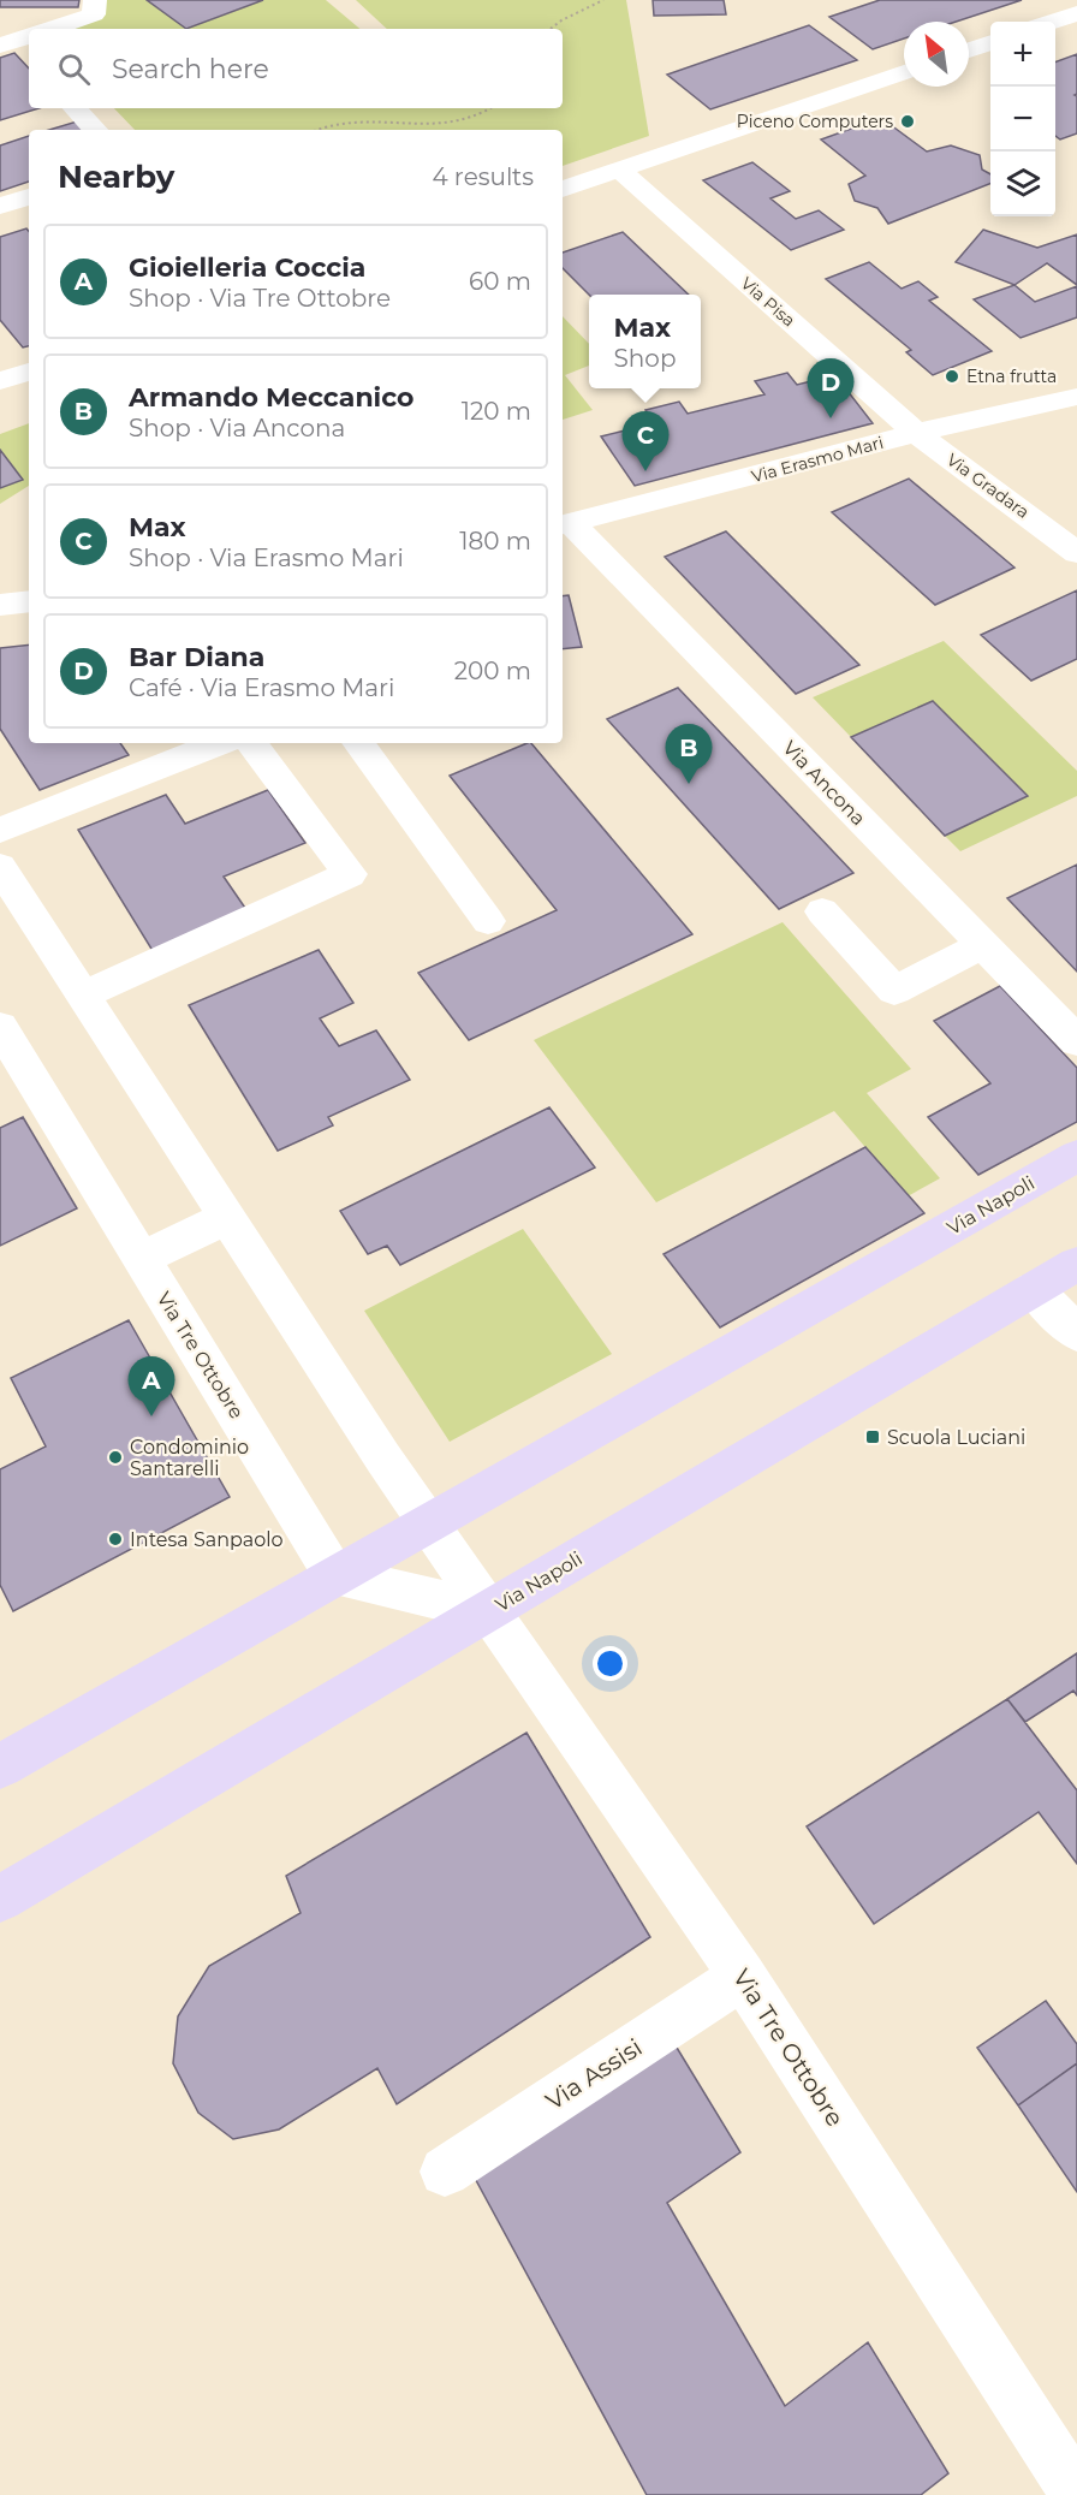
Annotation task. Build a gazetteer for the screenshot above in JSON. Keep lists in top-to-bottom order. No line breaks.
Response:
{"streets":{"main road":["Via Napoli"],"street":["Via Pisa","Via Erasmo Mari","Via Gradara","Via Ancona","Via Tre Ottobre","Via Assisi"]},"crossings":[["Via Pisa","Via Erasmo Mari"],["Via Pisa","Via Gradara"],["Via Erasmo Mari","Via Gradara"],["Via Erasmo Mari","Via Ancona"],["Via Napoli","Via Tre Ottobre"],["Via Tre Ottobre","Via Assisi"]],"places":{"other":["Piceno Computers","Etna frutta","Condominio Santarelli","Intesa Sanpaolo"],"transit":["Scuola Luciani"]},"north":"top left","page":{"map_buttons":["+","−"],"search":"Search here","heading":["Nearby","4 results"],"list":[{"mark":"A","name":"Gioielleria Coccia","note":"Shop · Via Tre Ottobre","value":"60 m"},{"mark":"B","name":"Armando Meccanico","note":"Shop · Via Ancona","value":"120 m"},{"mark":"C","name":"Max","note":"Shop · Via Erasmo Mari","value":"180 m"},{"mark":"D","name":"Bar Diana","note":"Café · Via Erasmo Mari","value":"200 m"}],"popup":["Max","Shop"],"pins":["D","C","B","A"]}}
